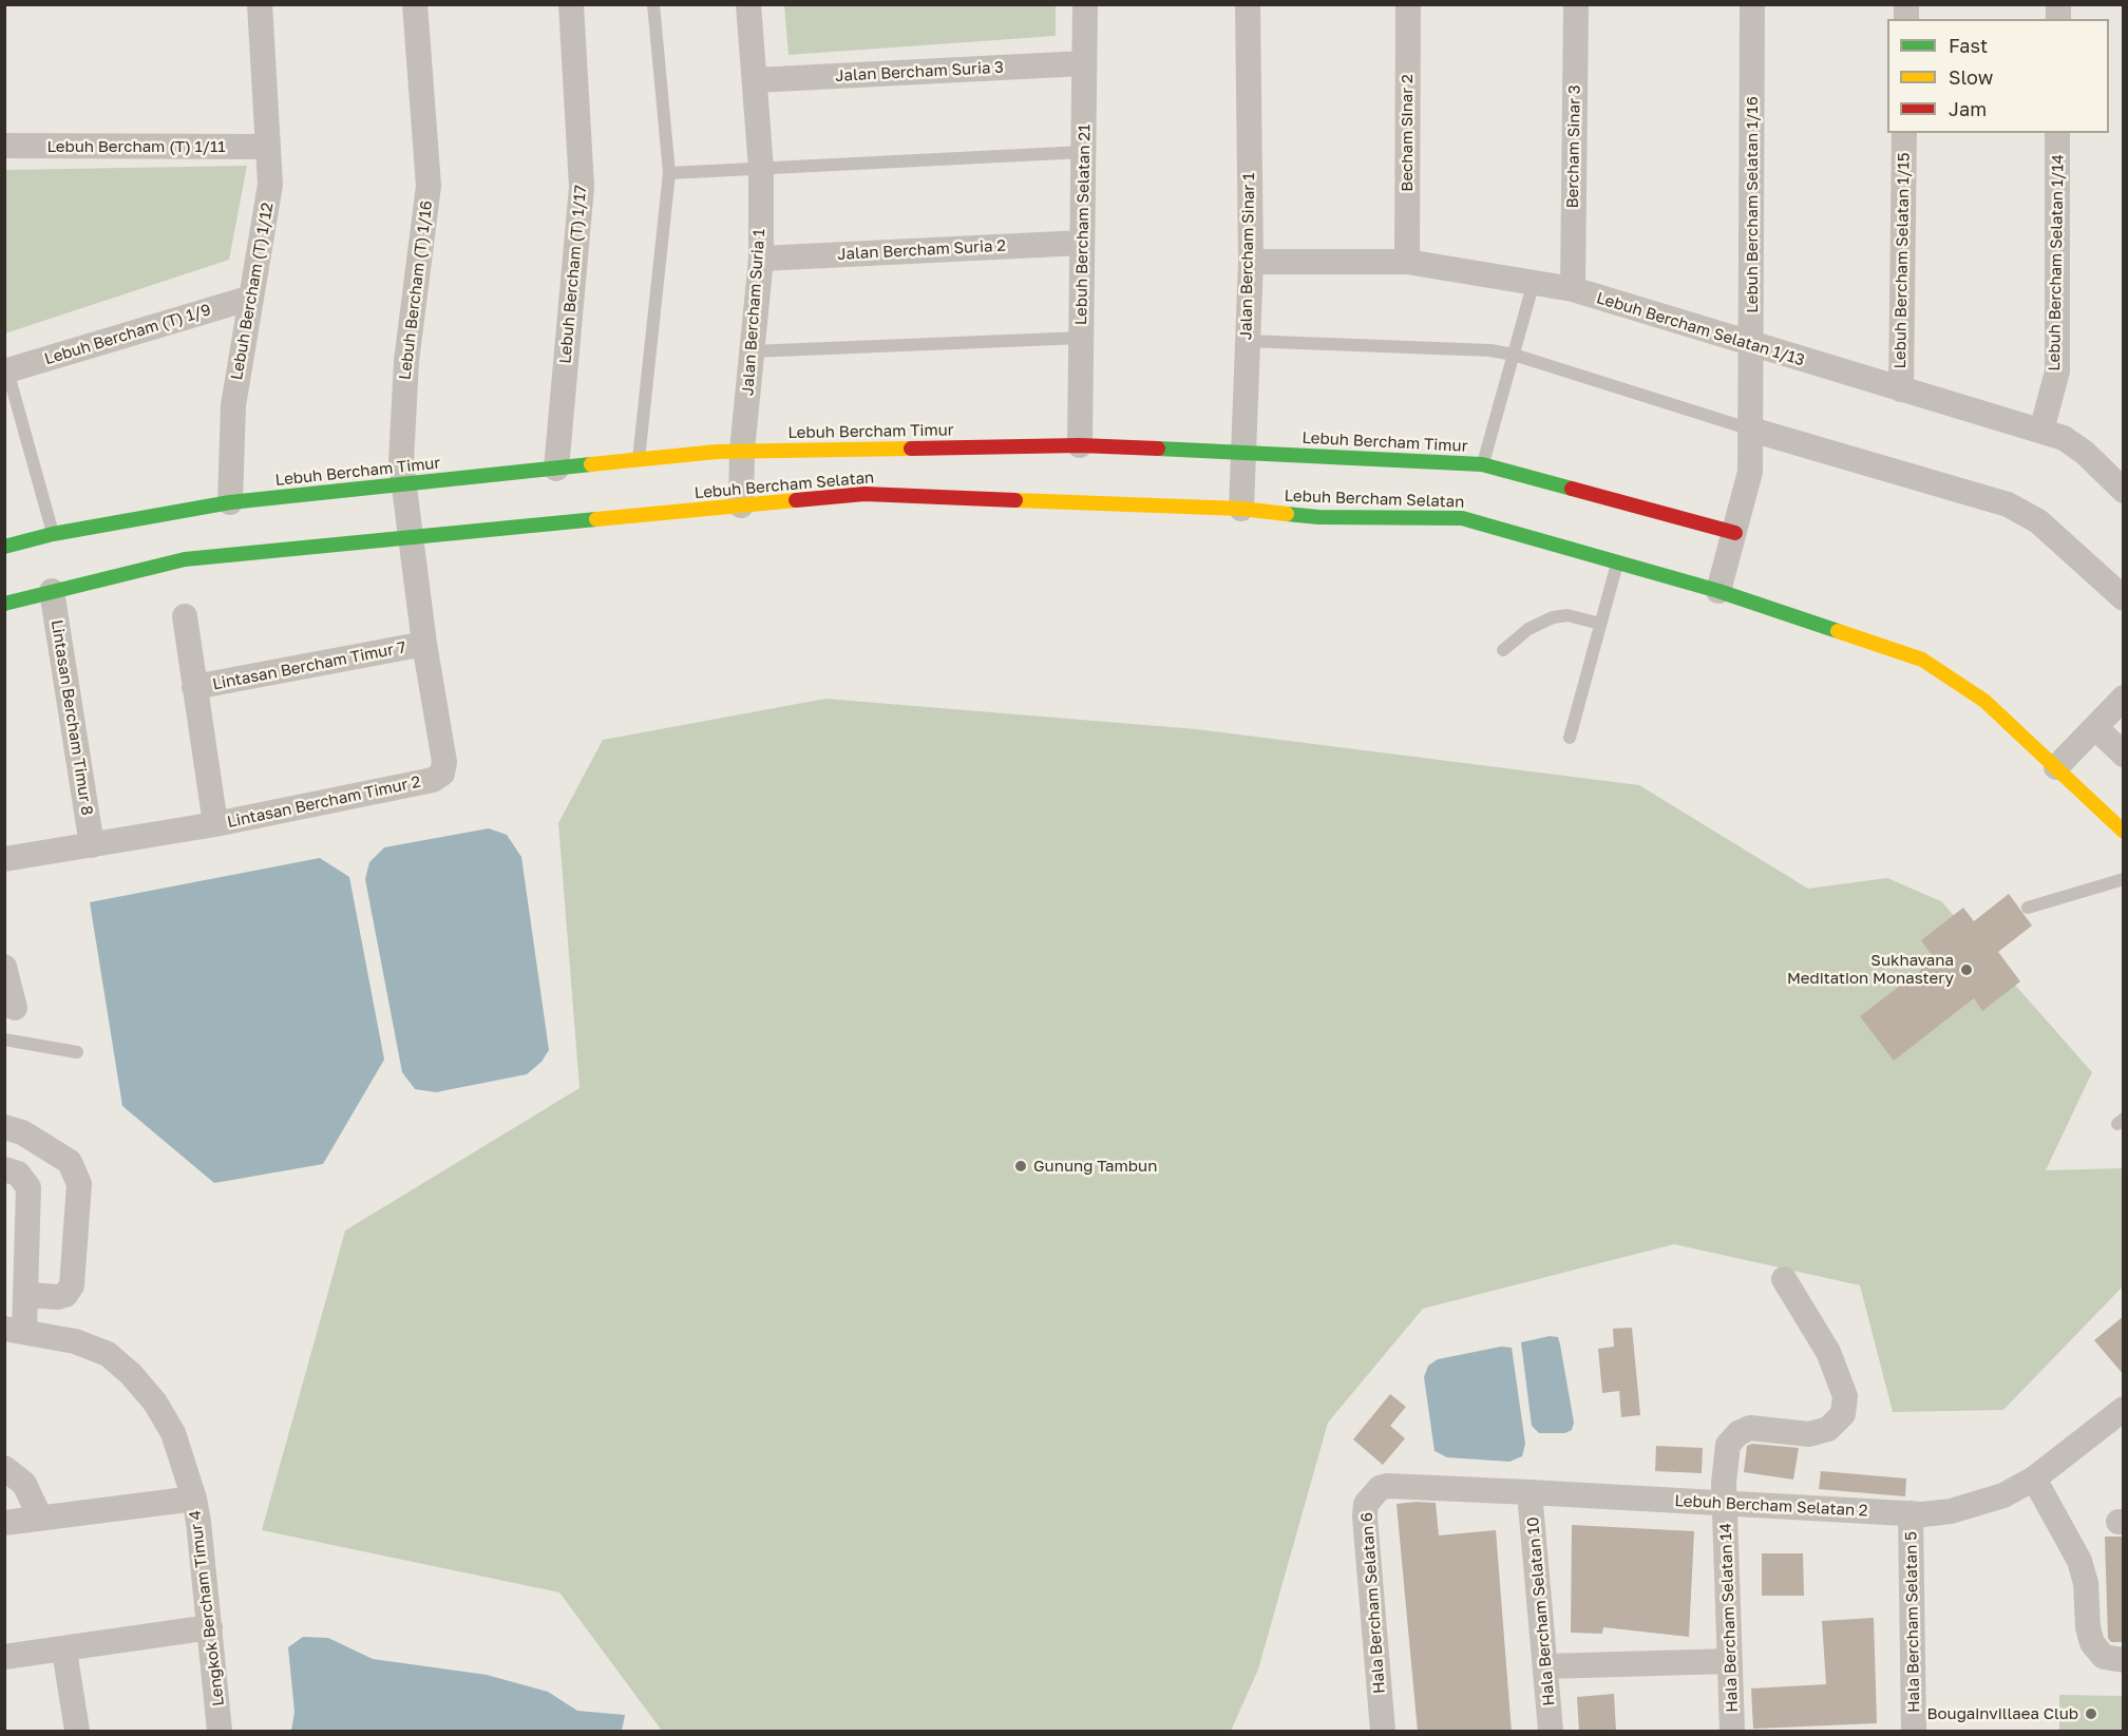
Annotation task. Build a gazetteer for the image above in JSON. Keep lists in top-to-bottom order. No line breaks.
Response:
{"streets":{"street":["Jalan Bercham Suria 3","Becham Sinar 2","Lebuh Bercham (T) 1/11","Bercham Sinar 3","Lebuh Bercham Selatan 1/16","Lebuh Bercham Selatan 21","Jalan Bercham Suria 2","Jalan Bercham Sinar 1","Lebuh Bercham Selatan 1/15","Lebuh Bercham Selatan 1/14","Lebuh Bercham (T) 1/17","Lebuh Bercham (T) 1/16","Lebuh Bercham (T) 1/12","Jalan Bercham Suria 1","Lebuh Bercham Selatan 1/13","Lebuh Bercham (T) 1/9","Lebuh Bercham Timur","Lebuh Bercham Selatan","Lintasan Bercham Timur 7","Lintasan Bercham Timur 8","Lintasan Bercham Timur 2","Lebuh Bercham Selatan 2","Hala Bercham Selatan 6","Lengkok Bercham Timur 4","Hala Bercham Selatan 10","Hala Bercham Selatan 14","Hala Bercham Selatan 5"]},"crossings":[["Jalan Bercham Suria 3","Lebuh Bercham Selatan 21"],["Jalan Bercham Suria 3","Jalan Bercham Suria 1"],["Becham Sinar 2","Lebuh Bercham Selatan 1/13"],["Lebuh Bercham (T) 1/11","Lebuh Bercham (T) 1/12"],["Bercham Sinar 3","Lebuh Bercham Selatan 1/13"],["Lebuh Bercham Selatan 1/16","Lebuh Bercham Selatan 1/13"],["Lebuh Bercham Selatan 1/16","Lebuh Bercham Timur"],["Lebuh Bercham Selatan 1/16","Lebuh Bercham Selatan"],["Lebuh Bercham Selatan 21","Jalan Bercham Suria 2"],["Lebuh Bercham Selatan 21","Lebuh Bercham Timur"],["Jalan Bercham Suria 2","Jalan Bercham Suria 1"],["Jalan Bercham Sinar 1","Lebuh Bercham Selatan 1/13"],["Jalan Bercham Sinar 1","Lebuh Bercham Timur"],["Jalan Bercham Sinar 1","Lebuh Bercham Selatan"],["Lebuh Bercham Selatan 1/15","Lebuh Bercham Selatan 1/13"],["Lebuh Bercham Selatan 1/14","Lebuh Bercham Selatan 1/13"],["Lebuh Bercham (T) 1/17","Lebuh Bercham Timur"],["Lebuh Bercham (T) 1/16","Lebuh Bercham Timur"],["Lebuh Bercham (T) 1/16","Lebuh Bercham Selatan"],["Lebuh Bercham (T) 1/16","Lintasan Bercham Timur 2"],["Lebuh Bercham (T) 1/12","Lebuh Bercham (T) 1/9"],["Lebuh Bercham (T) 1/12","Lebuh Bercham Timur"],["Jalan Bercham Suria 1","Lebuh Bercham Timur"],["Jalan Bercham Suria 1","Lebuh Bercham Selatan"],["Lebuh Bercham Selatan","Lintasan Bercham Timur 2"],["Lintasan Bercham Timur 7","Lintasan Bercham Timur 2"],["Lintasan Bercham Timur 8","Lintasan Bercham Timur 2"],["Lebuh Bercham Selatan 2","Hala Bercham Selatan 6"],["Lebuh Bercham Selatan 2","Hala Bercham Selatan 10"],["Lebuh Bercham Selatan 2","Hala Bercham Selatan 14"],["Lebuh Bercham Selatan 2","Hala Bercham Selatan 5"]],"places":["Sukhavana Meditation Monastery","Gunung Tambun","Bougainvillaea Club"],"legend":["Fast","Slow","Jam"]}
